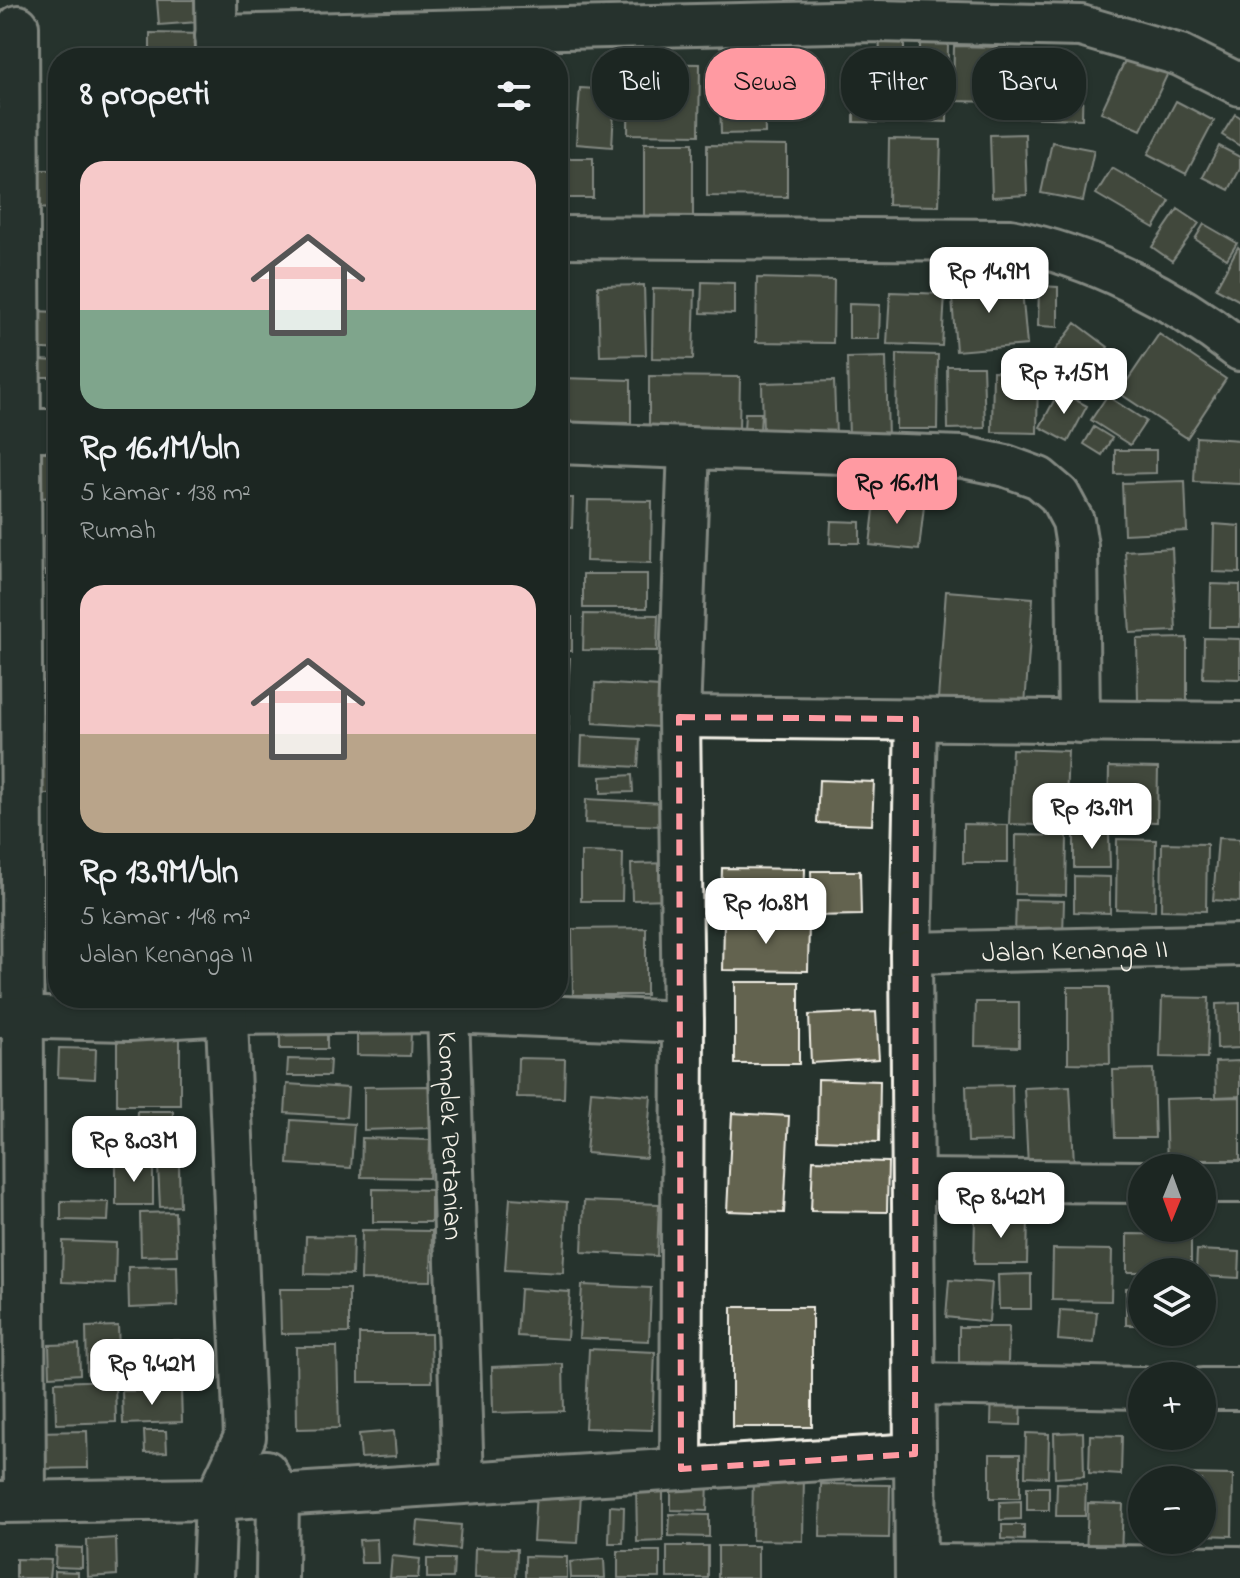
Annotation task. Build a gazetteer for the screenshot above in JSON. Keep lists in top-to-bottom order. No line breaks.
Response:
{"streets":{"street":["Jalan Kenanga II","Komplek Pertanian"]},"north":"bottom","page":{"chip":["Beli","Sewa","Filter","Baru"],"heading":"8 properti","list":[{"name":"Rp 16.1M/bln","note":"5 kamar · 138 m² · Rumah"},{"name":"Rp 13.9M/bln","note":"5 kamar · 148 m² · Jalan Kenanga II"}],"price":["Rp 14.9M","Rp 7.15M","Rp 16.1M","Rp 13.9M","Rp 10.8M","Rp 8.03M","Rp 8.42M","Rp 9.42M"],"map_buttons":["+","−"]}}
